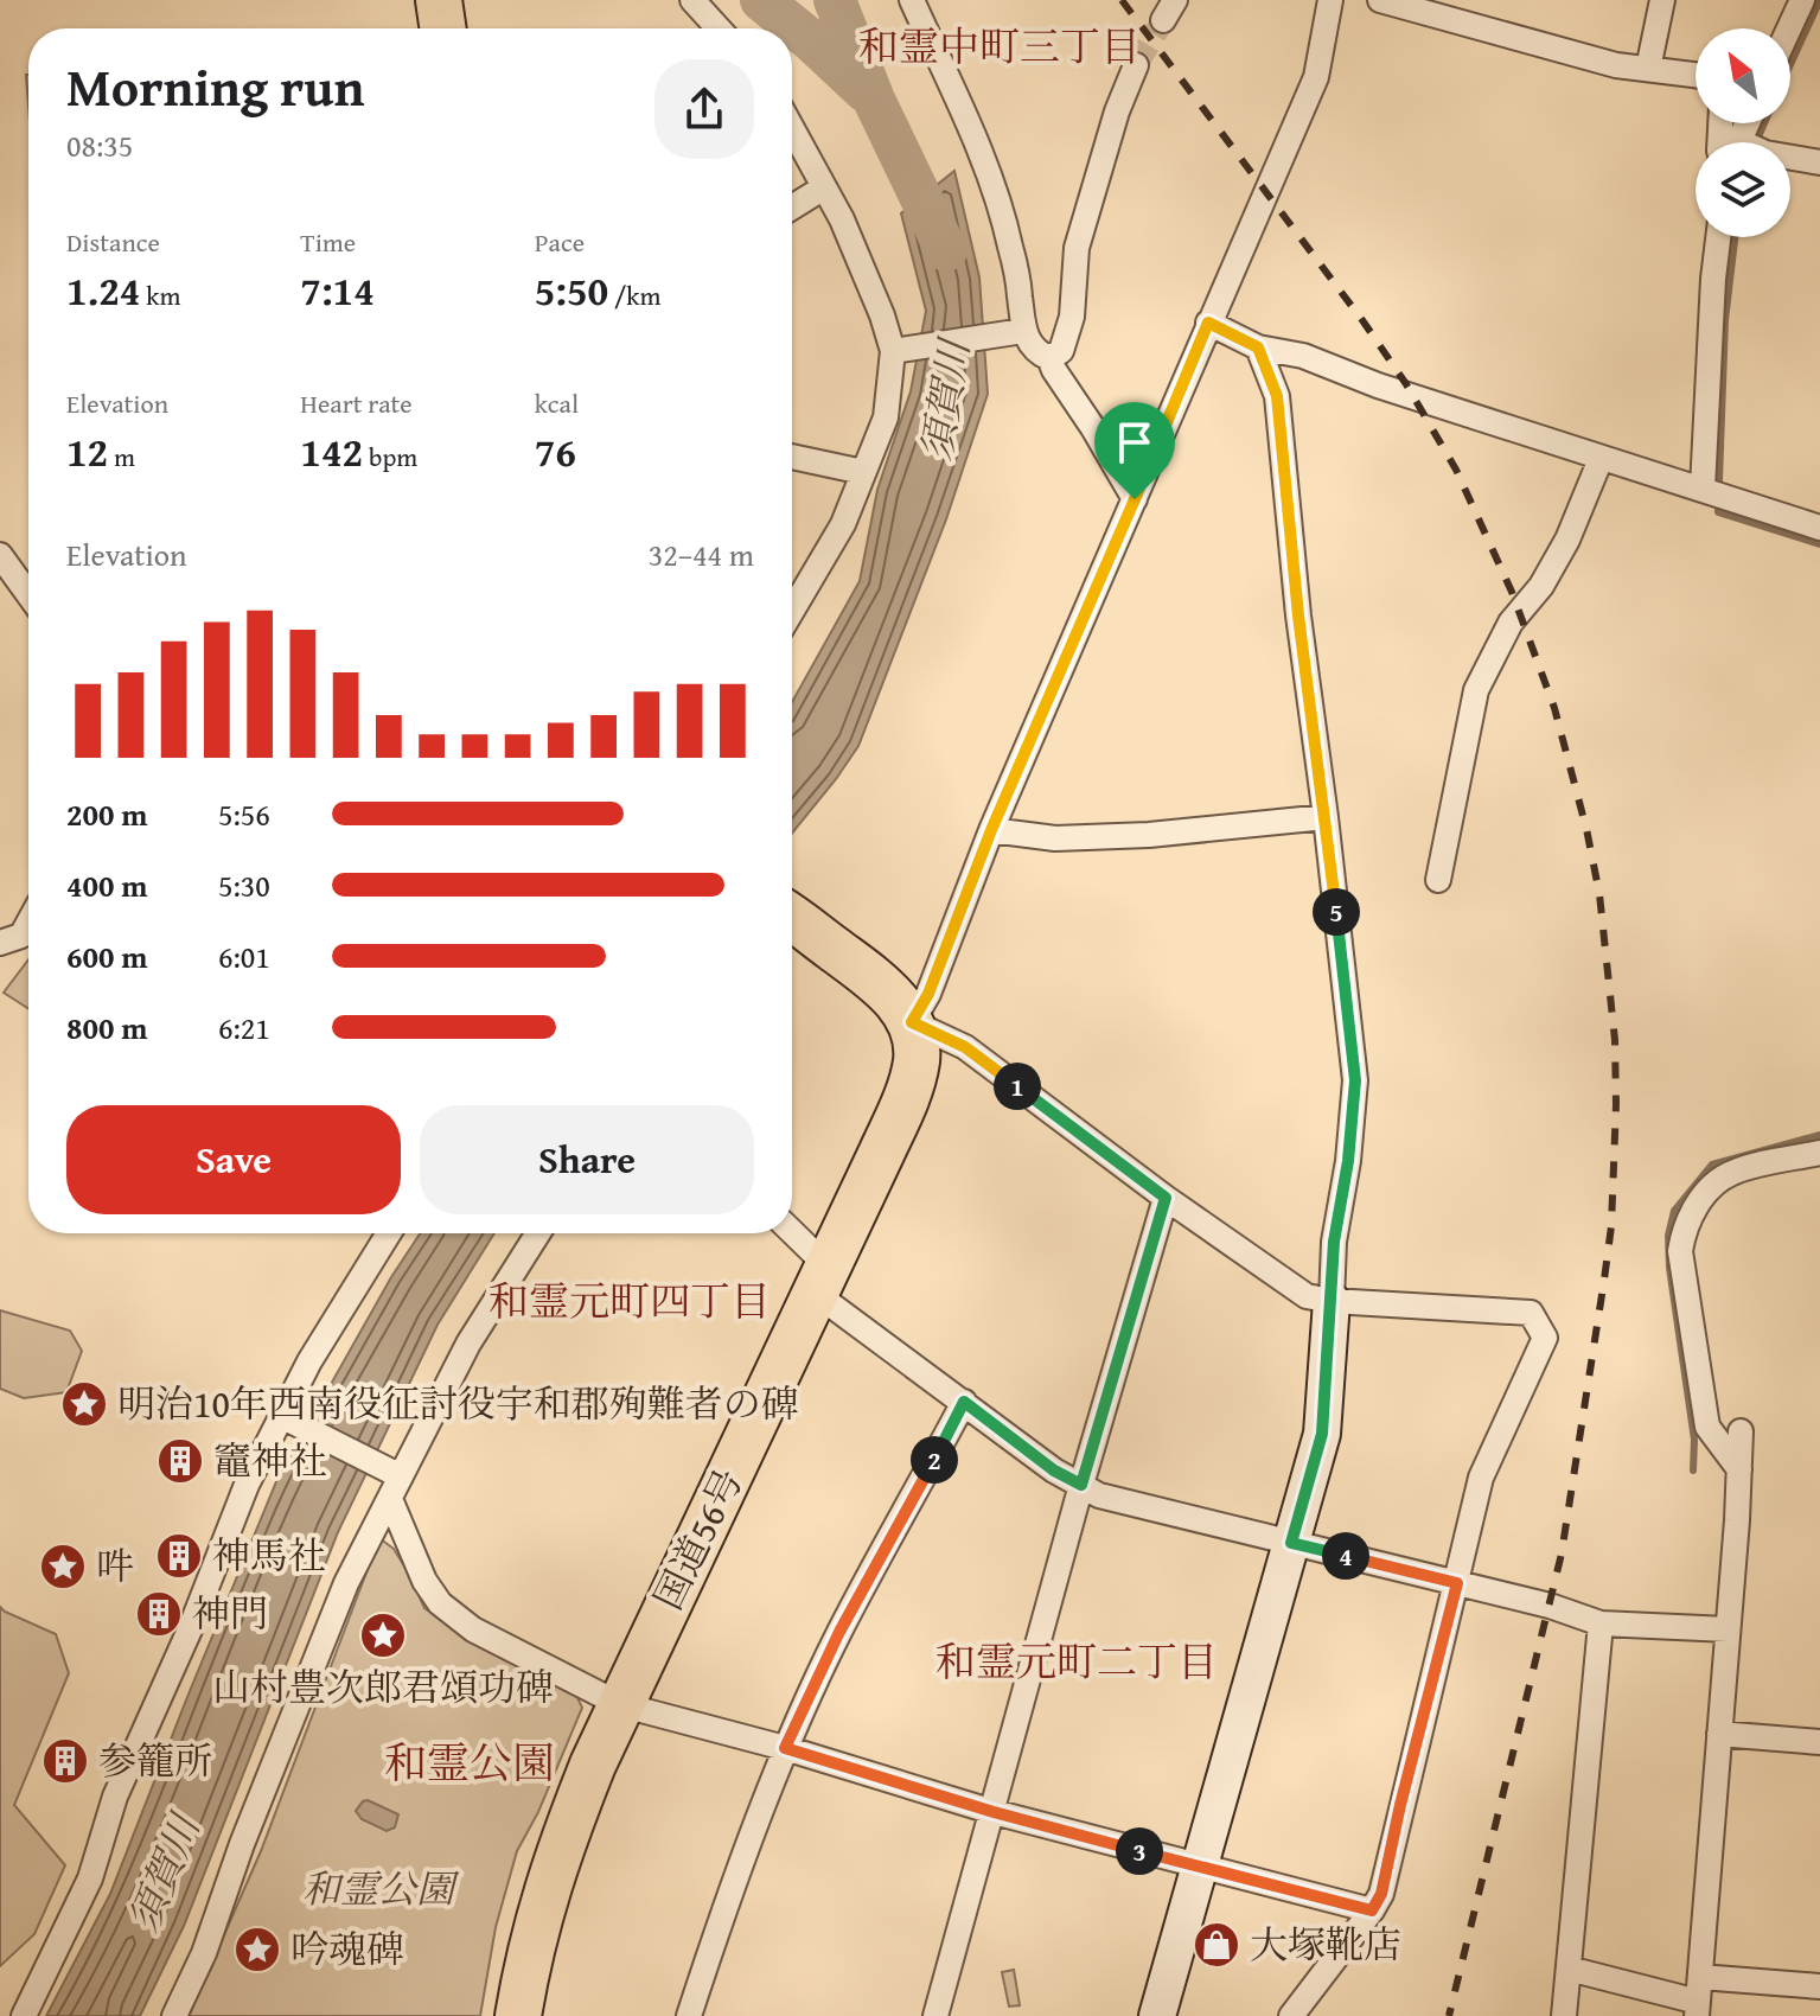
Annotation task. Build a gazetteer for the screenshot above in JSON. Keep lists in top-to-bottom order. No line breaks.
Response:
{"streets":{"highway":["国道56号"]},"districts":["和霊中町三丁目","和霊元町四丁目","和霊元町二丁目","和霊公園"],"water":["須賀川"],"parks":["和霊公園"],"places":{"place":["明治10年西南役征討役宇和郡殉難者の碑","吽","山村豊次郎君頌功碑","吟魂碑"],"building":["竈神社","神馬社","神門","参籠所"],"shop":["大塚靴店"]},"north":"top left","page":{"heading":["Morning run","08:35"],"stats":[["Distance","1.24 km"],["Time","7:14"],["Pace","5:50 /km"],["Elevation","12 m"],["Heart rate","142 bpm"],["kcal","76"]],"chart":["Elevation","32–44 m"],"list":[{"name":"200 m","note":"5:56"},{"name":"400 m","note":"5:30"},{"name":"600 m","note":"6:01"},{"name":"800 m","note":"6:21"}],"pins":["5","1","2","4","3"],"buttons":["Save","Share"]}}
